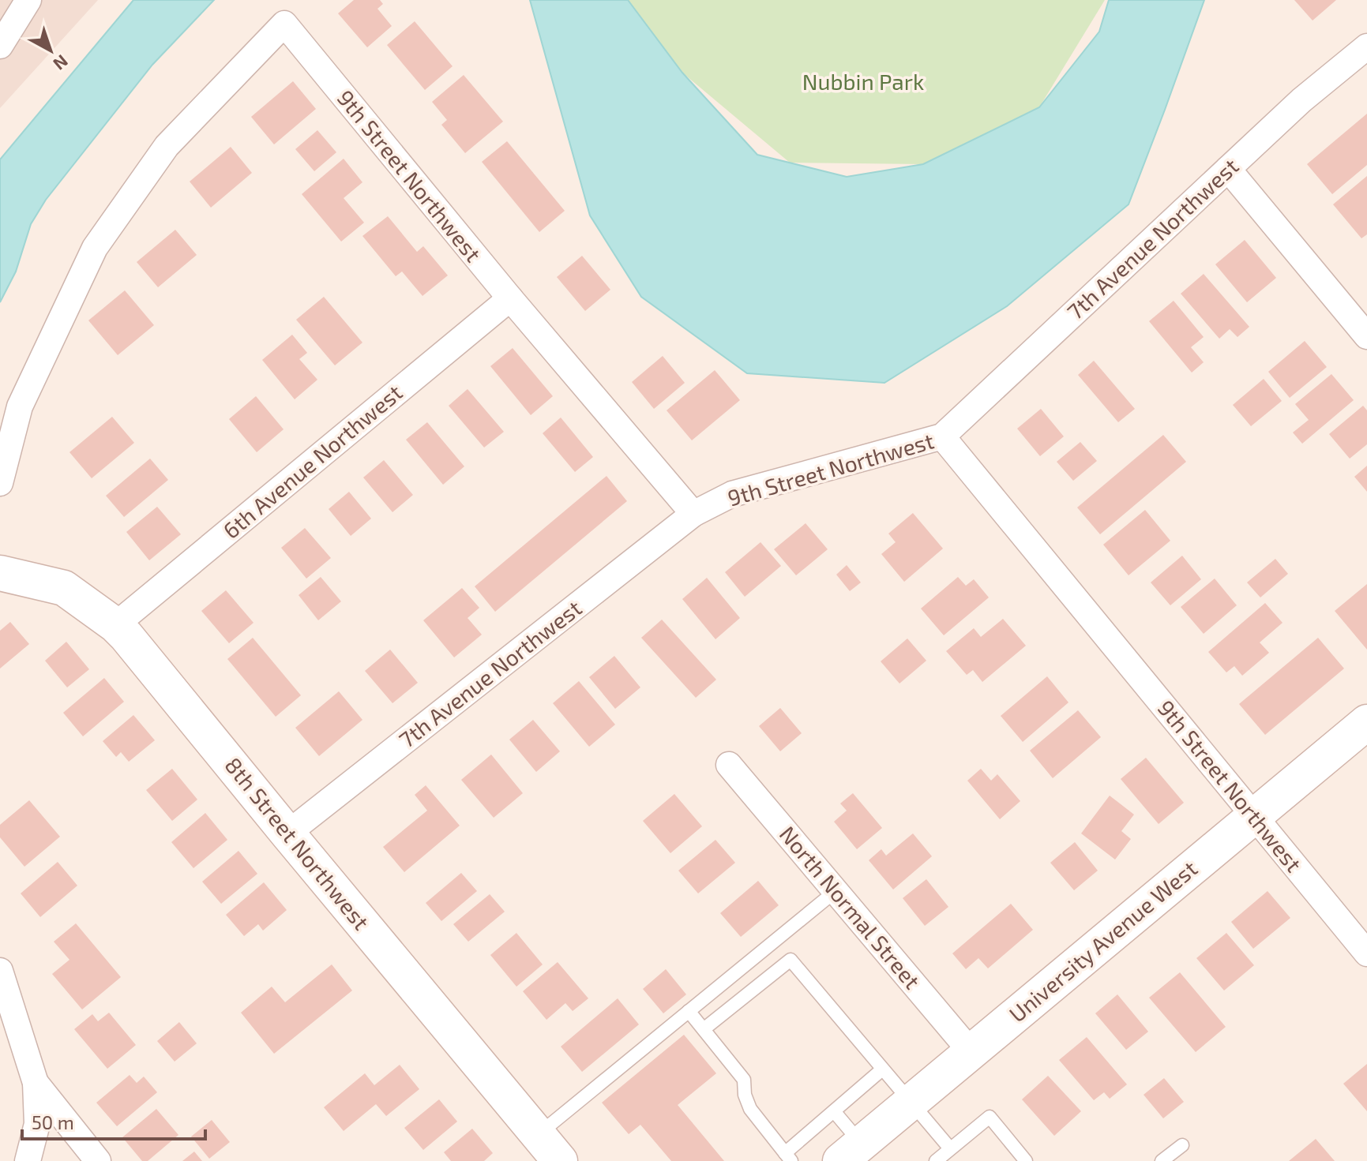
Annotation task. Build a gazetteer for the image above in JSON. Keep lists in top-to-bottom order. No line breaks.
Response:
{"streets":{"street":["9th Street Northwest","7th Avenue Northwest","6th Avenue Northwest","8th Street Northwest","North Normal Street","University Avenue West"]},"crossings":[["9th Street Northwest","7th Avenue Northwest"],["9th Street Northwest","6th Avenue Northwest"],["9th Street Northwest","University Avenue West"],["7th Avenue Northwest","8th Street Northwest"],["6th Avenue Northwest","8th Street Northwest"],["North Normal Street","University Avenue West"]],"parks":["Nubbin Park"],"scale_bar":"50 m","north":"bottom right"}
